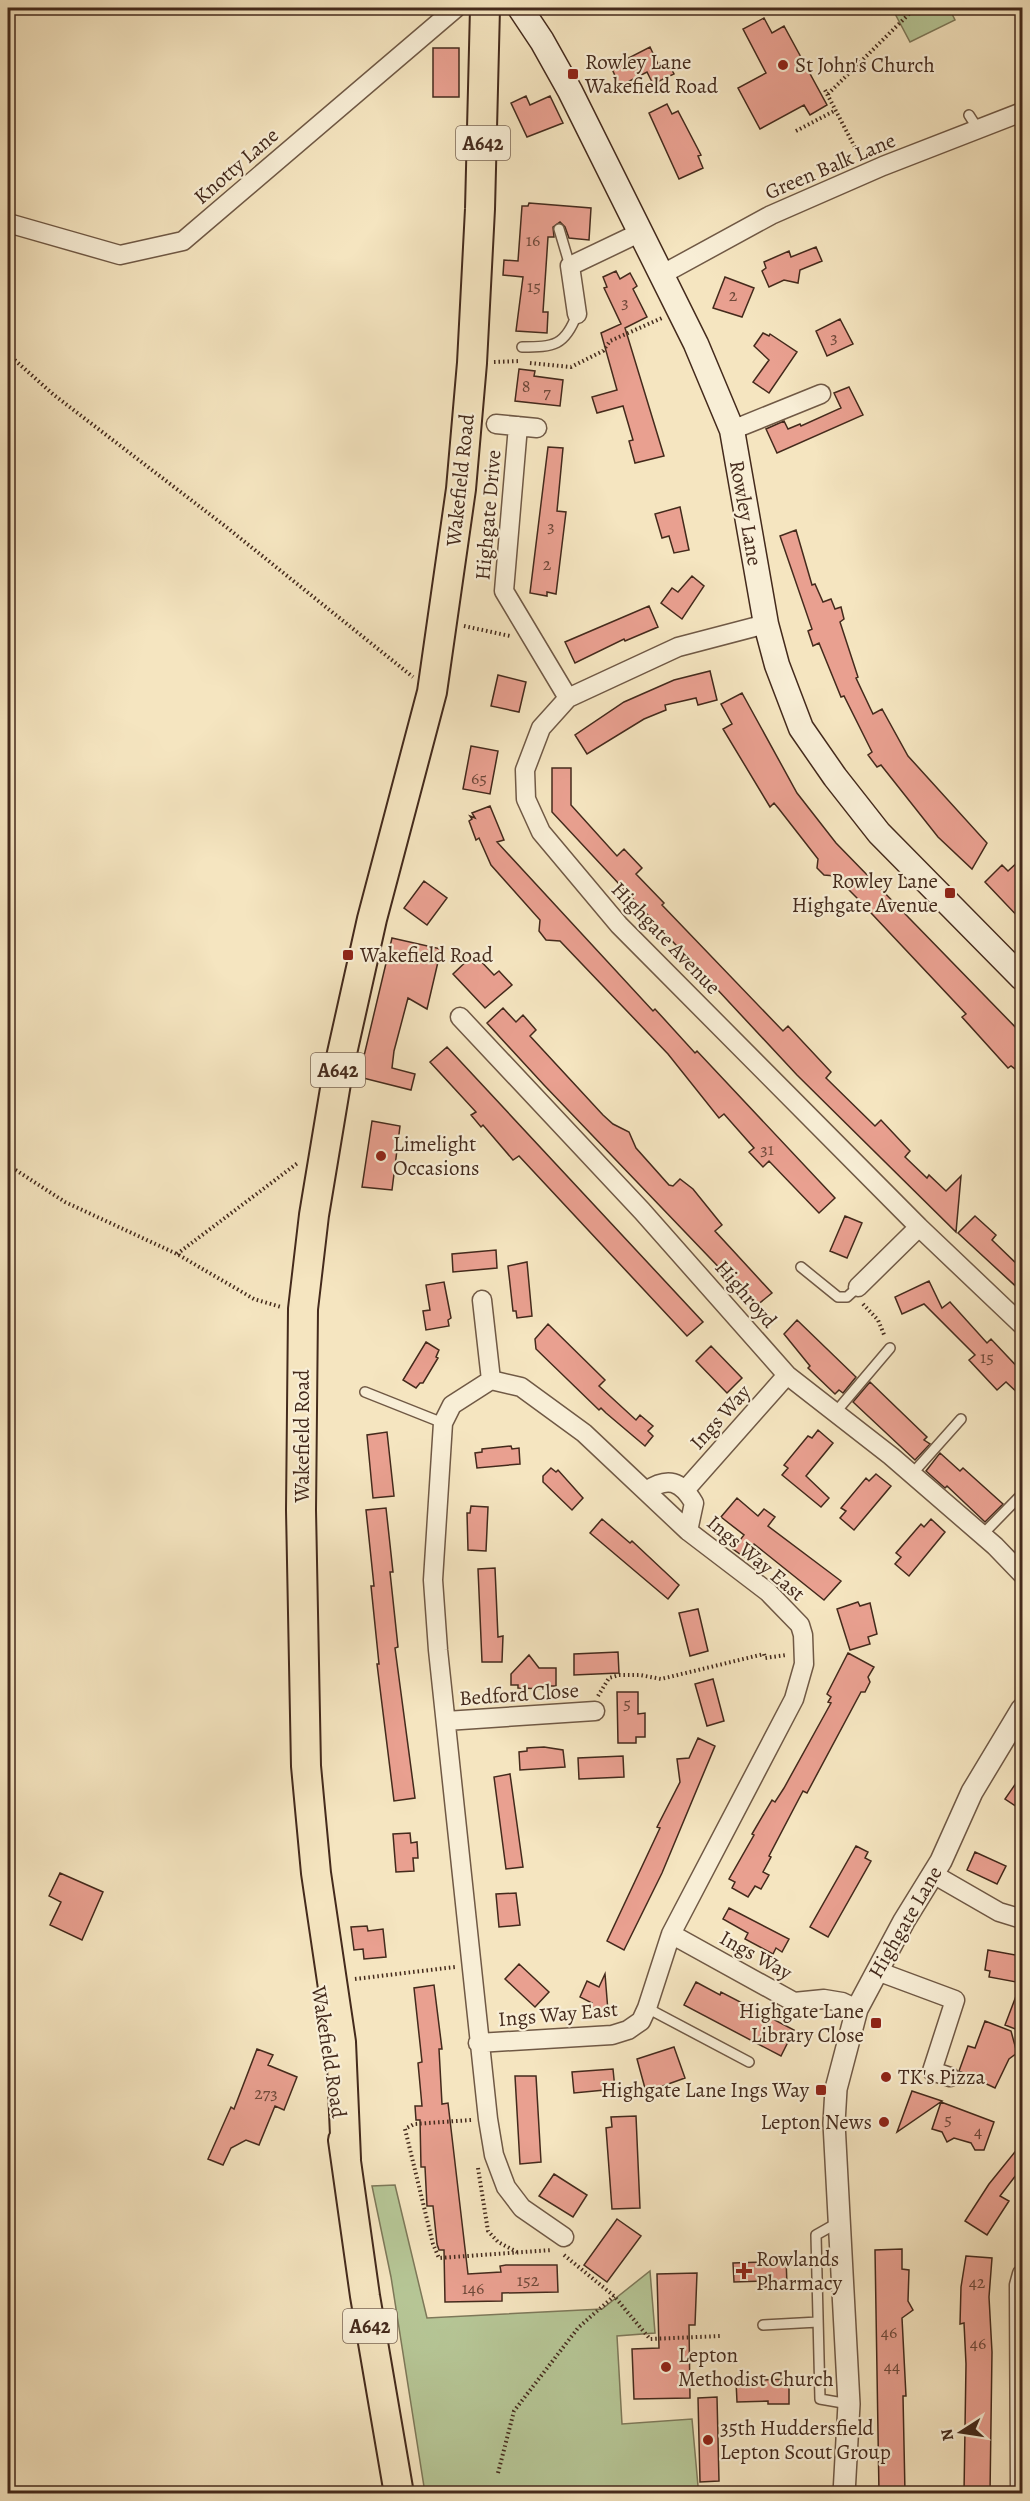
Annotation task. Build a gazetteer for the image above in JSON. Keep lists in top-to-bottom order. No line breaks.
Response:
{"streets":{"highway":["A642","Wakefield Road"],"main road":["Rowley Lane"],"street":["Knotty Lane","Green Balk Lane","Highgate Drive","Highgate Avenue","Highroyd","Ings Way","Ings Way East","Bedford Close","Highgate Lane"]},"crossings":[["Green Balk Lane","Rowley Lane"],["Rowley Lane","Highgate Avenue"],["Highgate Drive","Highgate Avenue"],["Highroyd","Ings Way"],["Ings Way","Ings Way East"],["Ings Way","Highgate Lane"],["Ings Way East","Bedford Close"]],"places":{"other":["St John's Church","Limelight Occasions","TK's Pizza","Lepton News","Lepton Methodist Church","35th Huddersfield Lepton Scout Group"],"transit":["Rowley Lane Wakefield Road","Rowley Lane Highgate Avenue","Wakefield Road","Highgate Lane Library Close","Highgate Lane Ings Way"],"health":["Rowlands Pharmacy"]},"house_numbers":["16","15","2","3","3","8","7","3","2","65","31","15","5","273","5","4","152","42","146","46","46","44"],"north":"left"}
